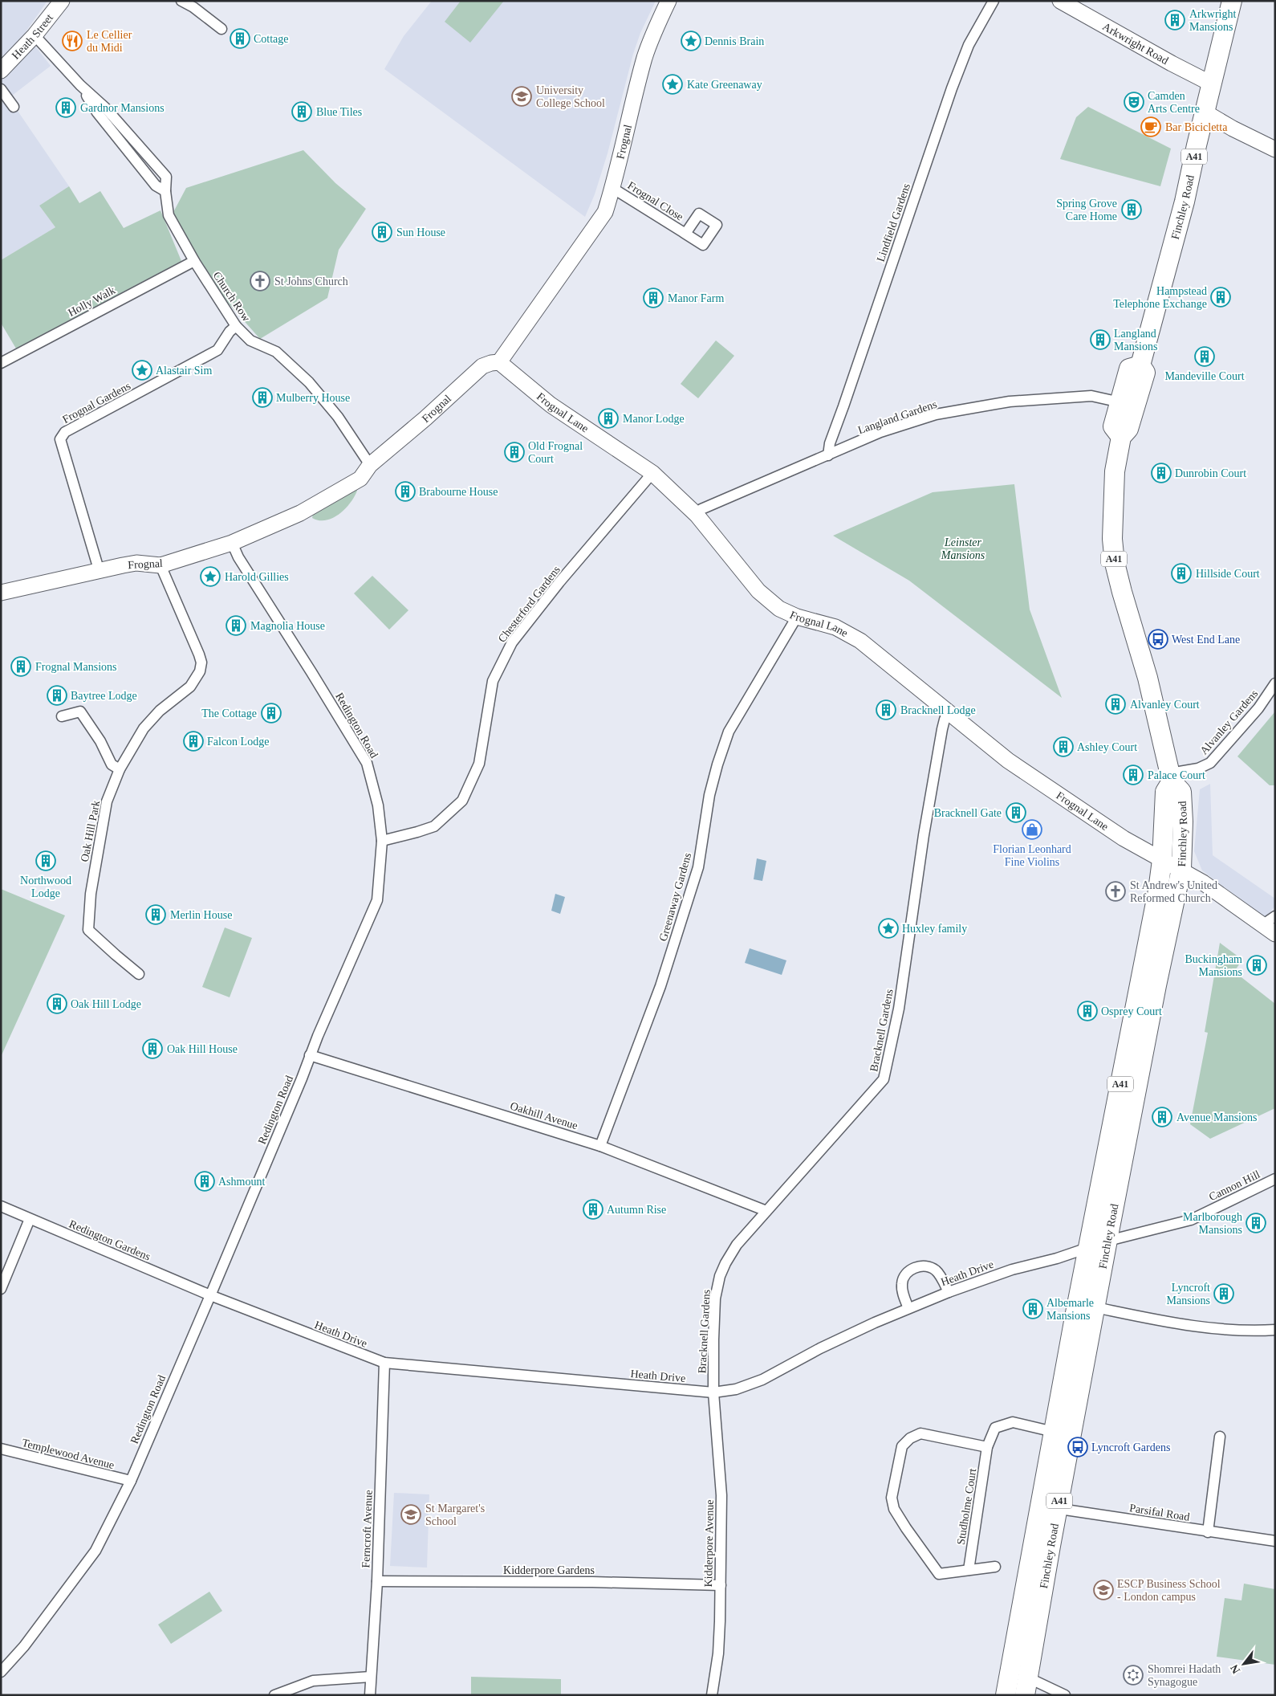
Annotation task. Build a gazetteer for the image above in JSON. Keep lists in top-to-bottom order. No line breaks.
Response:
{"streets":{"highway":["A41","Finchley Road"],"street":["Heath Street","Arkwright Road","Frognal","Frognal Close","Lindfield Gardens","Church Row","Holly Walk","Frognal Gardens","Frognal Lane","Langland Gardens","Chesterford Gardens","Alvanley Gardens","Redington Road","Oak Hill Park","Greenaway Gardens","Bracknell Gardens","Oakhill Avenue","Cannon Hill","Redington Gardens","Heath Drive","Templewood Avenue","Studholme Court","Parsifal Road","Ferncroft Avenue","Kidderpore Avenue","Kidderpore Gardens"]},"crossings":[["Heath Street","Church Row"],["Arkwright Road","Finchley Road"],["Frognal","Frognal Close"],["Frognal","Church Row"],["Frognal","Frognal Gardens"],["Frognal","Frognal Lane"],["Frognal","Redington Road"],["Frognal","Oak Hill Park"],["Finchley Road","Frognal Lane"],["Finchley Road","Alvanley Gardens"],["Finchley Road","Cannon Hill"],["Finchley Road","Heath Drive"],["Finchley Road","Studholme Court"],["Finchley Road","Parsifal Road"],["Lindfield Gardens","Langland Gardens"],["Church Row","Holly Walk"],["Church Row","Frognal Gardens"],["Frognal Lane","Langland Gardens"],["Frognal Lane","Chesterford Gardens"],["Frognal Lane","Greenaway Gardens"],["Frognal Lane","Bracknell Gardens"],["Chesterford Gardens","Redington Road"],["Redington Road","Oakhill Avenue"],["Redington Road","Redington Gardens"],["Redington Road","Heath Drive"],["Redington Road","Templewood Avenue"],["Greenaway Gardens","Oakhill Avenue"],["Bracknell Gardens","Oakhill Avenue"],["Bracknell Gardens","Heath Drive"],["Bracknell Gardens","Kidderpore Avenue"],["Cannon Hill","Heath Drive"],["Redington Gardens","Heath Drive"],["Heath Drive","Ferncroft Avenue"],["Heath Drive","Kidderpore Avenue"],["Ferncroft Avenue","Kidderpore Gardens"],["Kidderpore Avenue","Kidderpore Gardens"]],"parks":["Leinster Mansions"],"places":{"building":["Arkwright Mansions","Cottage","Gardnor Mansions","Blue Tiles","Spring Grove Care Home","Sun House","Hampstead Telephone Exchange","Manor Farm","Langland Mansions","Mandeville Court","Mulberry House","Manor Lodge","Old Frognal Court","Dunrobin Court","Brabourne House","Hillside Court","Magnolia House","Frognal Mansions","Baytree Lodge","Alvanley Court","Bracknell Lodge","The Cottage","Falcon Lodge","Ashley Court","Palace Court","Bracknell Gate","Northwood Lodge","Merlin House","Buckingham Mansions","Oak Hill Lodge","Osprey Court","Oak Hill House","Avenue Mansions","Ashmount","Autumn Rise","Marlborough Mansions","Lyncroft Mansions","Albemarle Mansions"],"restaurant":["Le Cellier du Midi"],"place":["Dennis Brain","Kate Greenaway","Alastair Sim","Harold Gillies","Huxley family"],"school or university":["University College School","St Margaret's School","ESCP Business School - London campus"],"theatre":["Camden Arts Centre"],"cafe":["Bar Bicicletta"],"church":["St Johns Church","St Andrew's United Reformed Church"],"bus stop":["West End Lane","Lyncroft Gardens"],"shop":["Florian Leonhard Fine Violins"],"synagogue":["Shomrei Hadath Synagogue"]},"north":"bottom left"}
